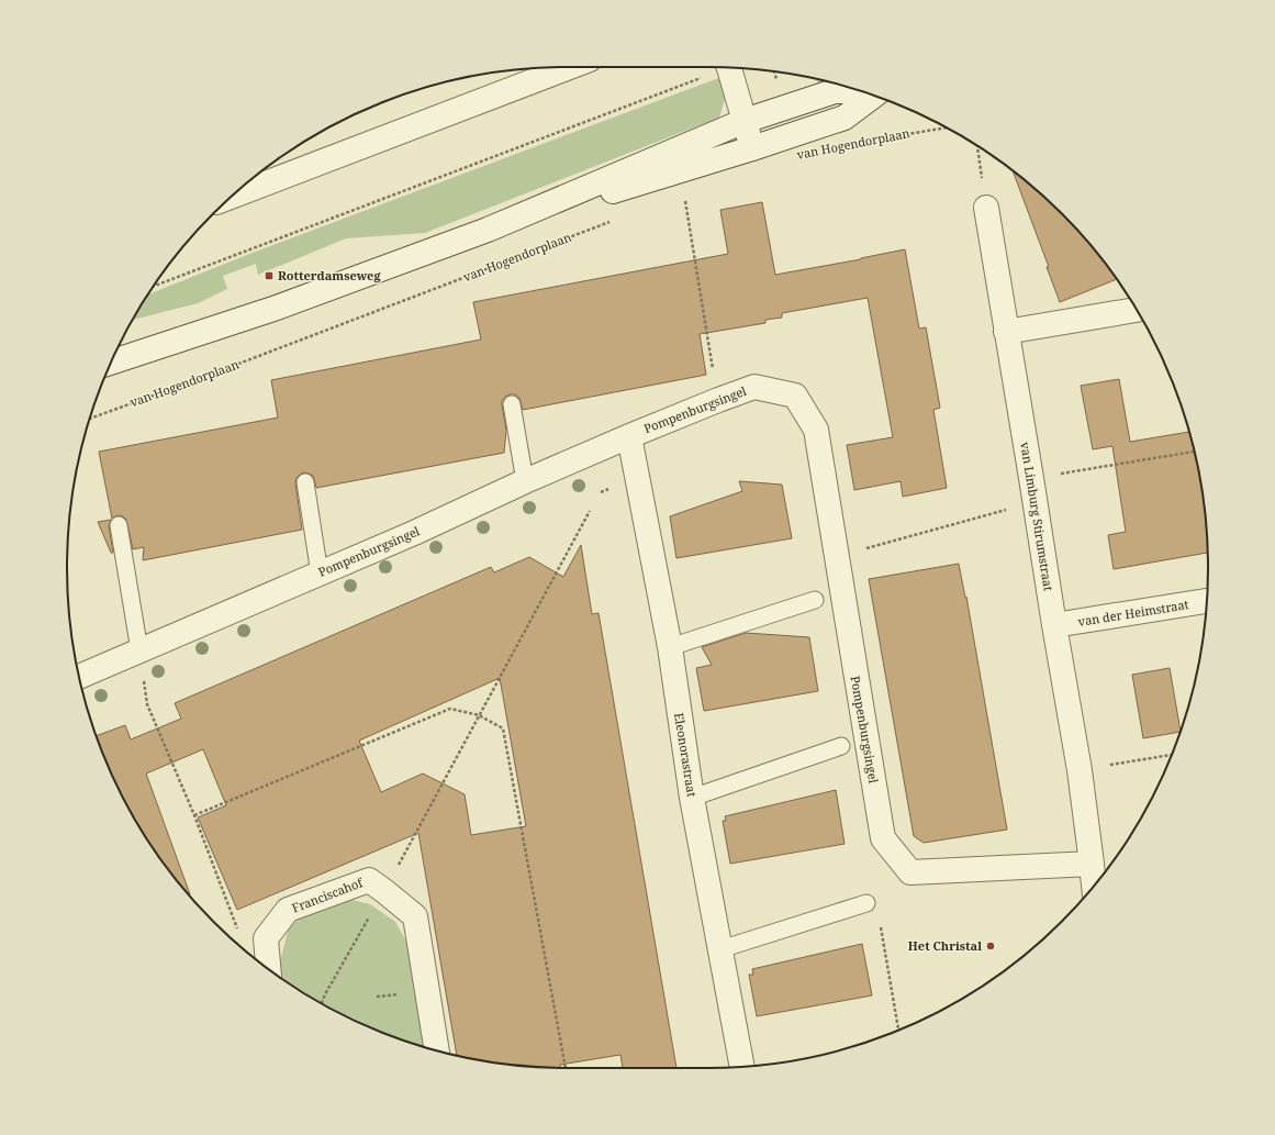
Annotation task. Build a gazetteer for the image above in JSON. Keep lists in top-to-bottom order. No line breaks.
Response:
{"streets":{"street":["van Hogendorplaan","Pompenburgsingel","van Limburg Stirumstraat","van der Heimstraat","Eleonorastraat","Franciscahof"]},"crossings":[["Pompenburgsingel","van Limburg Stirumstraat"],["Pompenburgsingel","Eleonorastraat"],["van Limburg Stirumstraat","van der Heimstraat"]],"places":{"transit":["Rotterdamseweg"],"other":["Het Christal"]}}
